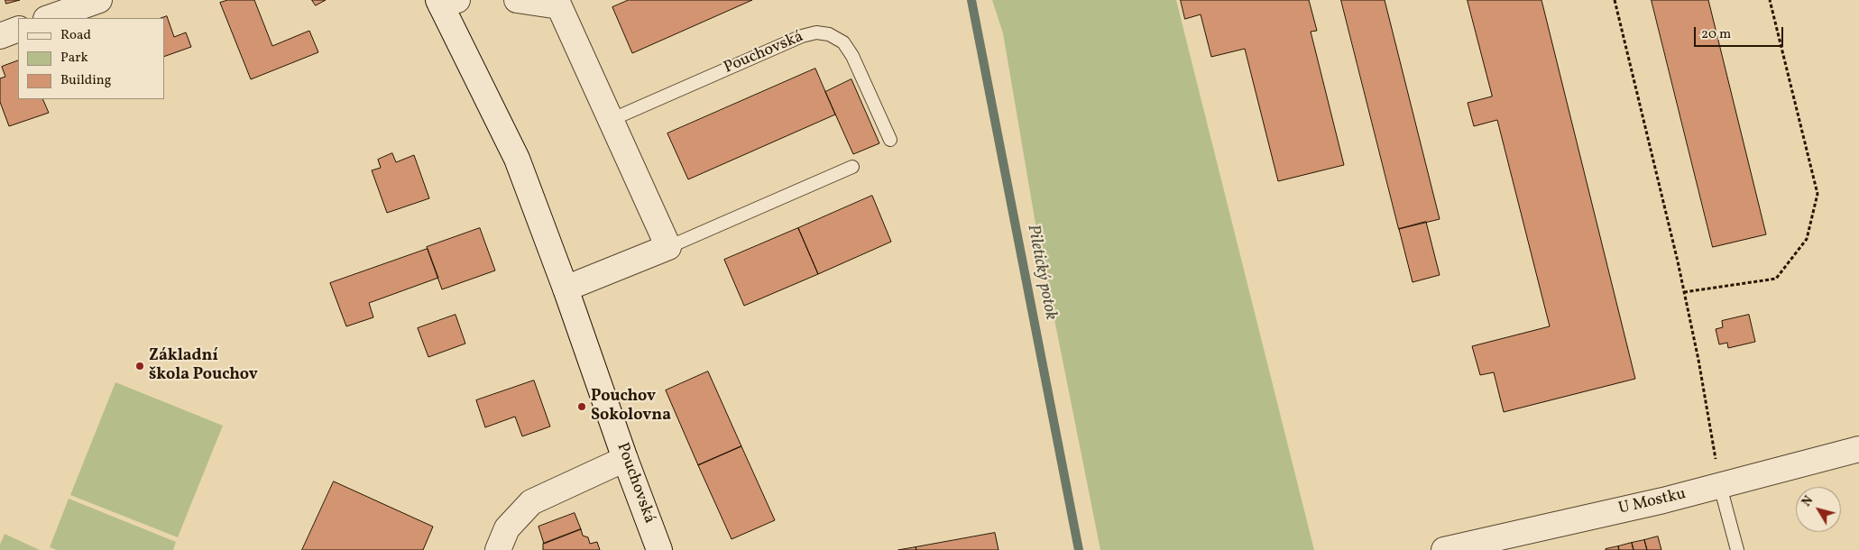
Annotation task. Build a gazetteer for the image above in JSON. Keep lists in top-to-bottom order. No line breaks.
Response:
{"streets":{"street":["Pouchovská","U Mostku"]},"water":["Piletický potok"],"places":["Základní škola Pouchov","Pouchov Sokolovna"],"legend":["Road","Park","Building"],"scale_bar":"20 m","north":"top left"}
